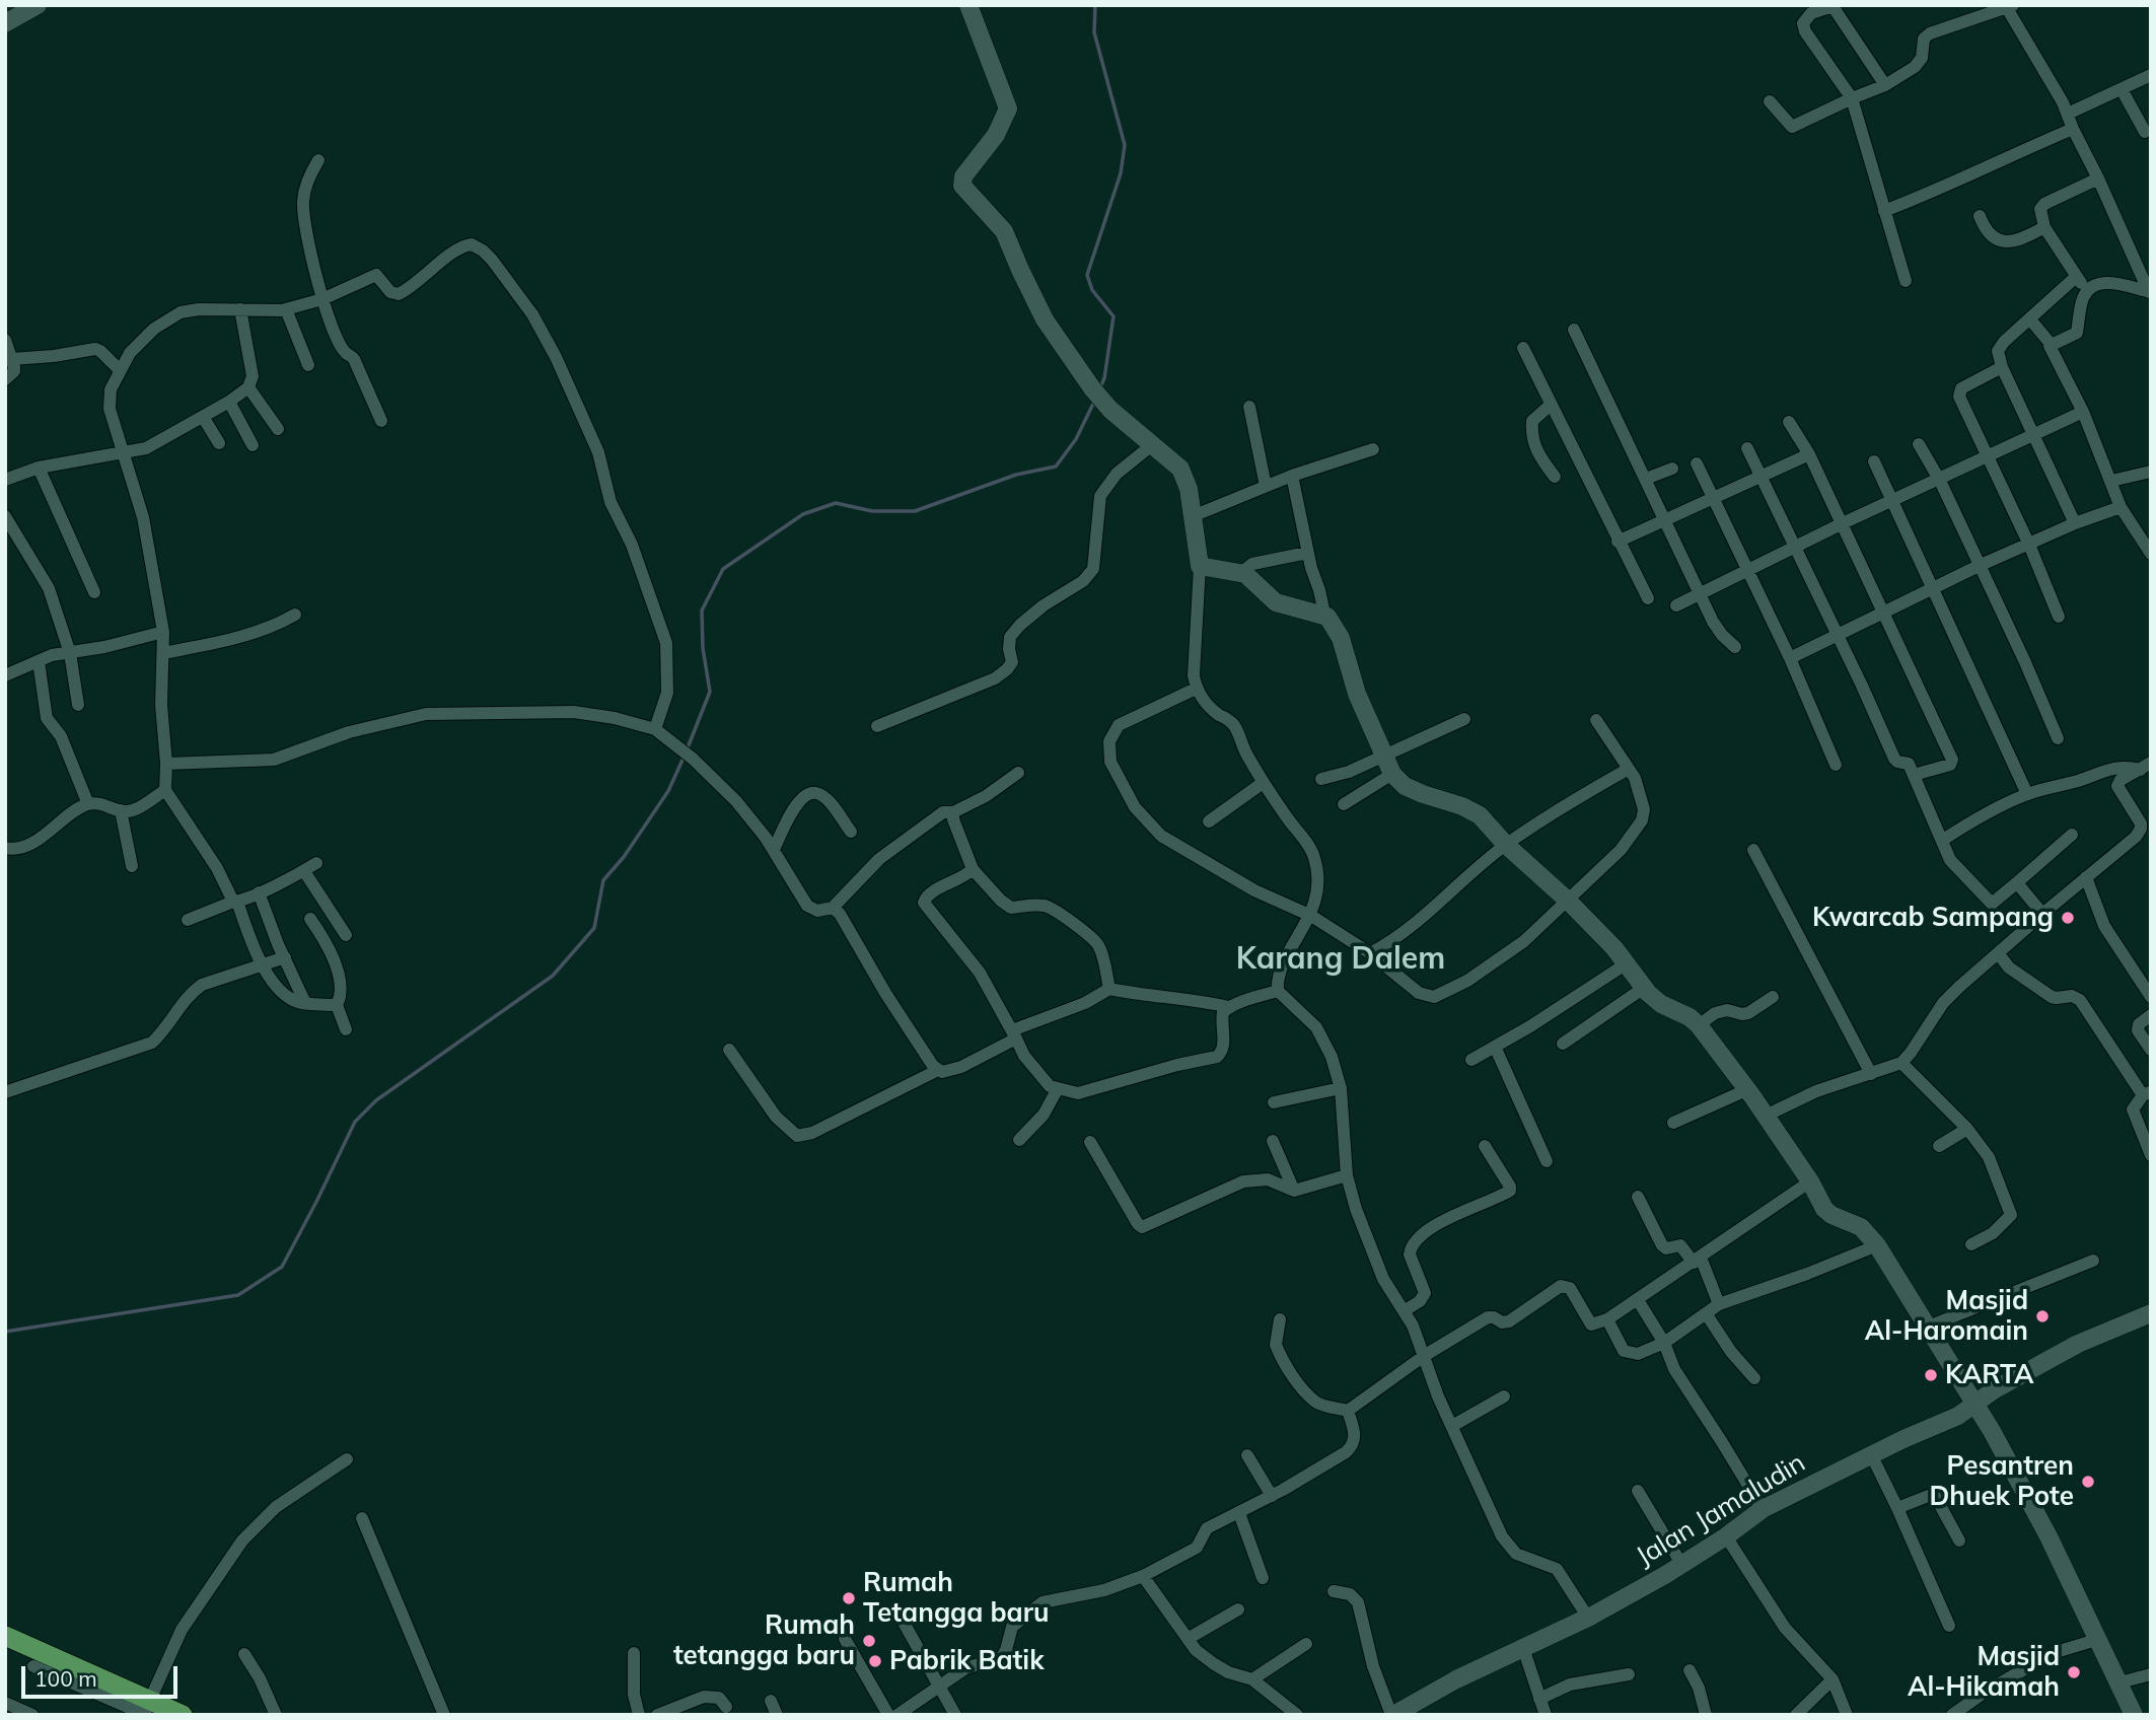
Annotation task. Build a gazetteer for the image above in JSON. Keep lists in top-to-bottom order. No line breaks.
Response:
{"streets":{"street":["Jalan Jamaludin"]},"districts":["Karang Dalem"],"places":["Kwarcab Sampang","Masjid Al-Haromain","KARTA","Pesantren Dhuek Pote","Rumah Tetangga baru","Rumah tetangga baru","Pabrik Batik","Masjid Al-Hikamah"],"scale_bar":"100 m"}
